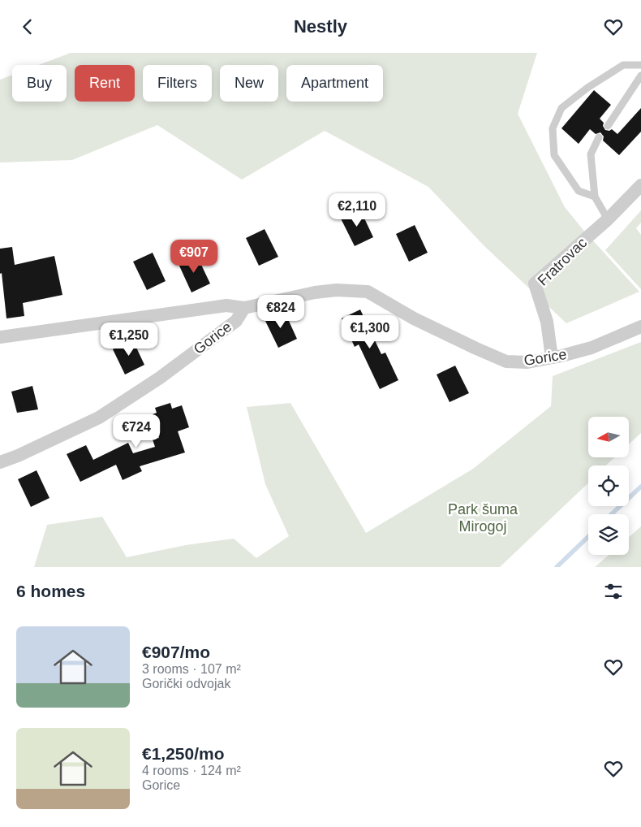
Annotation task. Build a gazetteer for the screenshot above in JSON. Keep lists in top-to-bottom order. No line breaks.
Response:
{"streets":{"street":["Fratrovac","Gorice"]},"crossings":[["Fratrovac","Gorice"]],"parks":["Park šuma Mirogoj"],"north":"left","page":{"header":"Nestly","chip":["Buy","Rent","Filters","New","Apartment"],"price":["€2,110","€907","€824","€1,300","€1,250","€724"],"heading":"6 homes","list":[{"name":"€907/mo","note":"3 rooms · 107 m² · Gorički odvojak"},{"name":"€1,250/mo","note":"4 rooms · 124 m² · Gorice"}]}}
